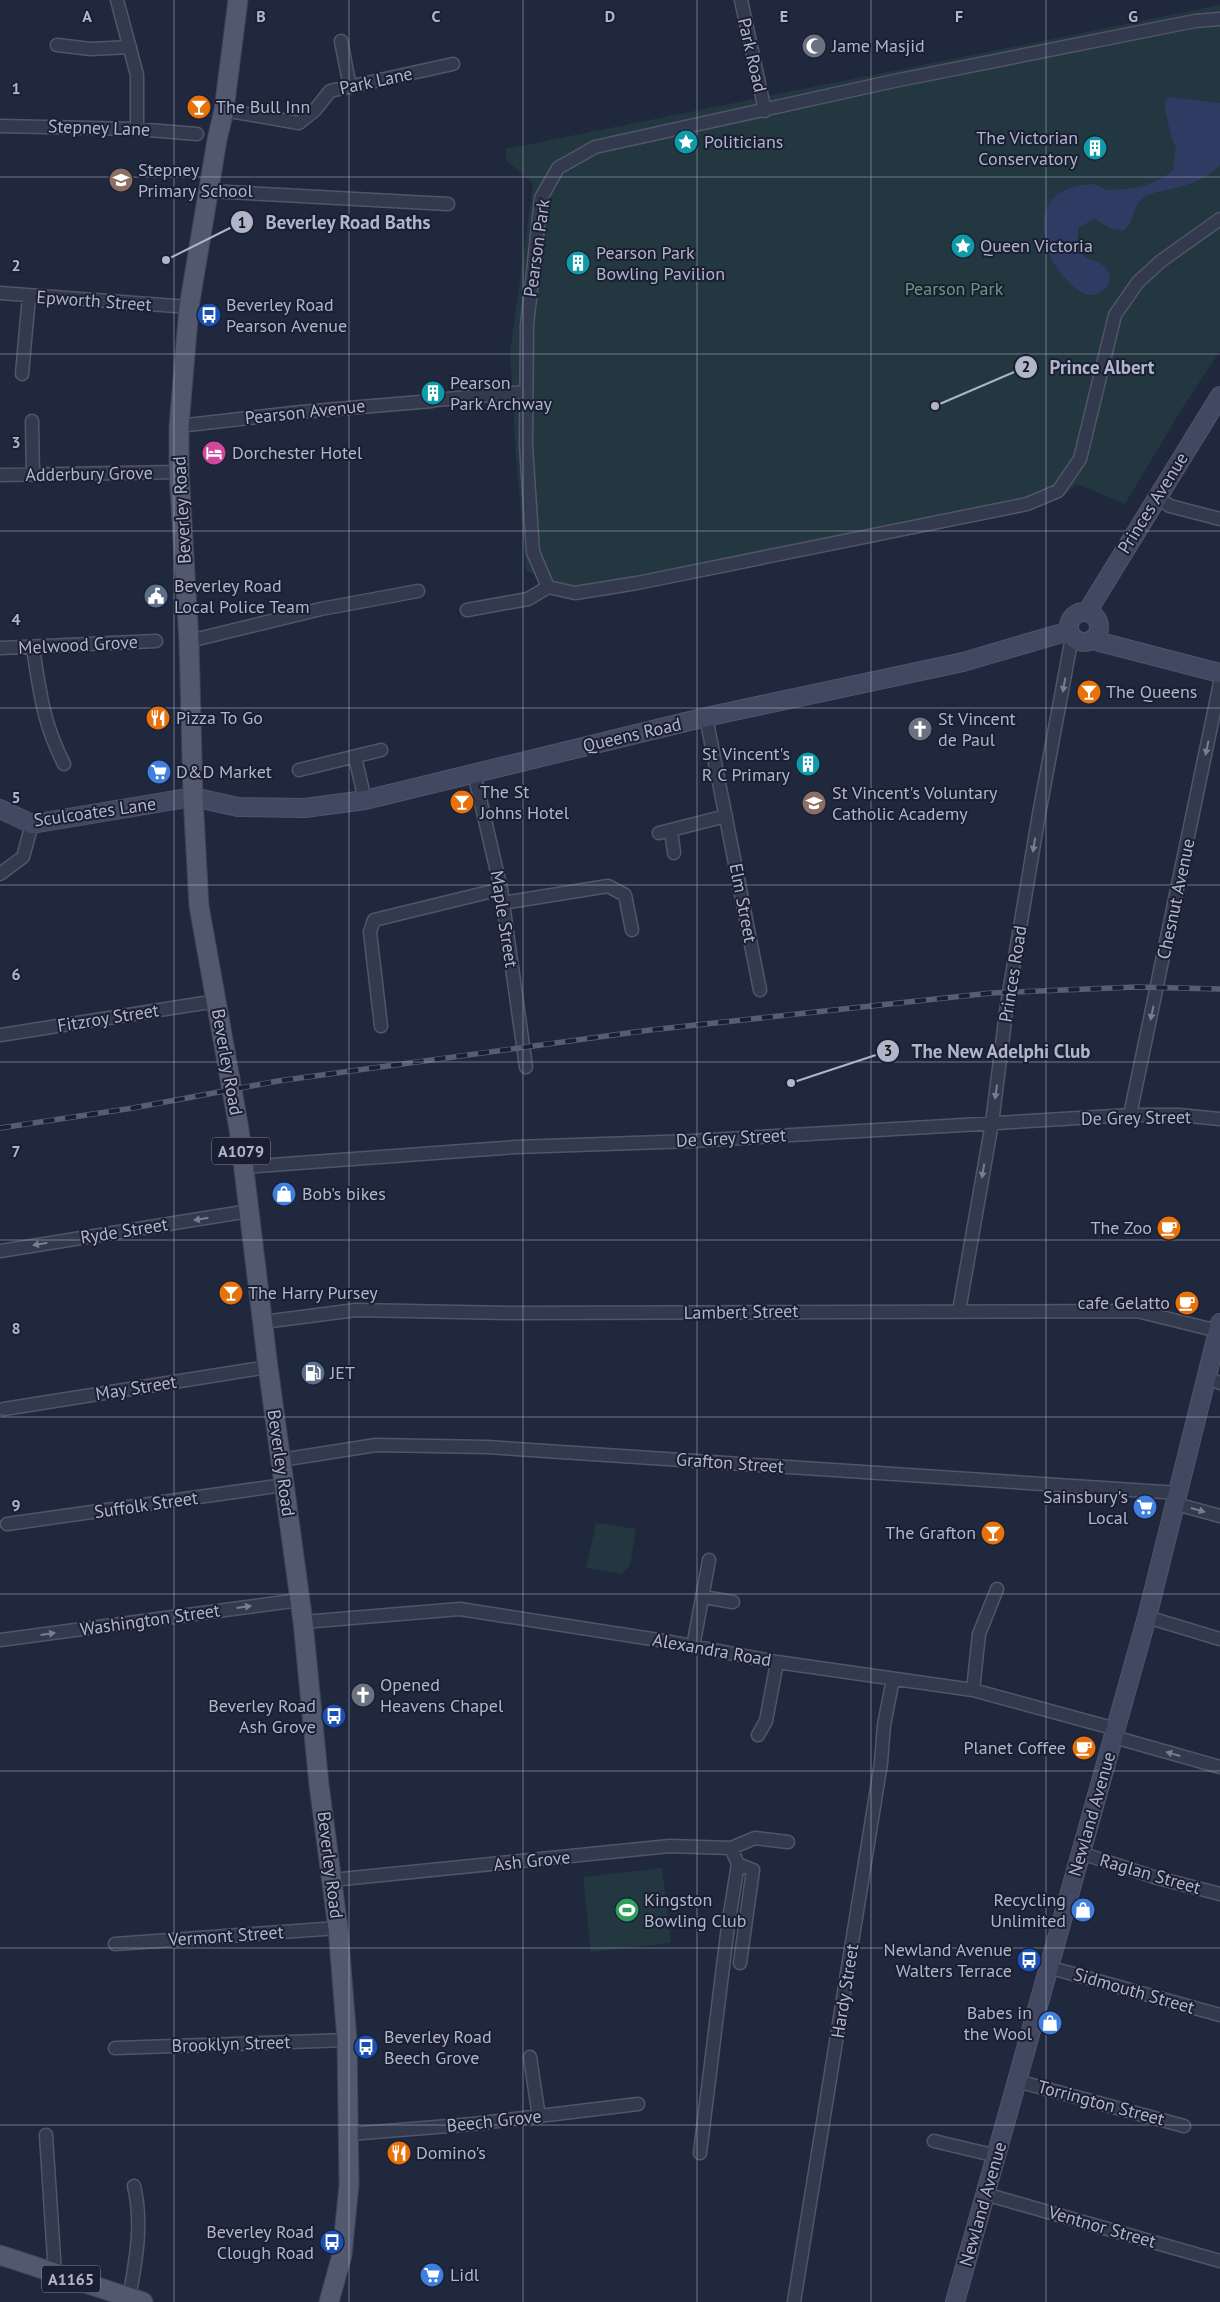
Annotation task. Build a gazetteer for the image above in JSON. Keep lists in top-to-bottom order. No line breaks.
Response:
{"streets":{"main road":["Beverley Road","A1079","A1165"],"street":["Park Road","Park Lane","Stepney Lane","Pearson Park","Epworth Street","Pearson Avenue","Adderbury Grove","Princes Avenue","Melwood Grove","Queens Road","Sculcoates Lane","Chesnut Avenue","Elm Street","Maple Street","Princes Road","Fitzroy Street","De Grey Street","Ryde Street","Lambert Street","May Street","Grafton Street","Suffolk Street","Washington Street","Alexandra Road","Newland Avenue","Ash Grove","Raglan Street","Vermont Street","Hardy Street","Sidmouth Street","Brooklyn Street","Torrington Street","Beech Grove","Ventnor Street"]},"crossings":[["Park Road","Pearson Park"],["Park Lane","Beverley Road"],["Pearson Park","Pearson Avenue"],["Epworth Street","Beverley Road"],["Pearson Avenue","Beverley Road"],["Adderbury Grove","Beverley Road"],["Princes Avenue","Queens Road"],["Princes Avenue","Princes Road"],["Beverley Road","Queens Road"],["Beverley Road","Sculcoates Lane"],["Beverley Road","Fitzroy Street"],["Beverley Road","De Grey Street"],["Beverley Road","Ryde Street"],["Beverley Road","Lambert Street"],["Beverley Road","May Street"],["Beverley Road","Grafton Street"],["Beverley Road","Suffolk Street"],["Beverley Road","Washington Street"],["Beverley Road","Alexandra Road"],["Beverley Road","Ash Grove"],["Beverley Road","Vermont Street"],["Beverley Road","Brooklyn Street"],["Beverley Road","Beech Grove"],["Queens Road","Sculcoates Lane"],["Queens Road","Elm Street"],["Queens Road","Maple Street"],["Queens Road","Princes Road"],["Chesnut Avenue","De Grey Street"],["Princes Road","De Grey Street"],["Princes Road","Lambert Street"],["Lambert Street","Newland Avenue"],["Grafton Street","Newland Avenue"],["Alexandra Road","Newland Avenue"],["Alexandra Road","Hardy Street"],["Newland Avenue","Raglan Street"],["Newland Avenue","Sidmouth Street"],["Newland Avenue","Torrington Street"],["Newland Avenue","Ventnor Street"]],"one_way":["Chesnut Avenue","Princes Road","Ryde Street","Washington Street"],"parks":["Pearson Park"],"places":{"mosque":["Jame Masjid"],"bar":["The Bull Inn","The Queens","The St Johns Hotel","The Harry Pursey","The Grafton"],"place":["Politicians","Queen Victoria"],"building":["The Victorian Conservatory","Pearson Park Bowling Pavilion","Pearson Park Archway","St Vincent's R C Primary"],"school or university":["Stepney Primary School","St Vincent's Voluntary Catholic Academy"],"other":["Beverley Road Baths","Prince Albert","The New Adelphi Club"],"bus stop":["Beverley Road Pearson Avenue","Beverley Road Ash Grove","Newland Avenue Walters Terrace","Beverley Road Beech Grove","Beverley Road Clough Road"],"hotel":["Dorchester Hotel"],"public building":["Beverley Road Local Police Team"],"restaurant":["Pizza To Go","Domino's"],"church":["St Vincent de Paul","Opened Heavens Chapel"],"supermarket":["D&D Market","Sainsbury's Local","Lidl"],"shop":["Bob's bikes","Recycling Unlimited","Babes in the Wool"],"cafe":["The Zoo","cafe Gelatto","Planet Coffee"],"fuel station":["JET"],"sports":["Kingston Bowling Club"]},"grid":{"columns":["A","B","C","D","E","F","G"],"rows":["1","2","3","4","5","6","7","8","9"]}}
